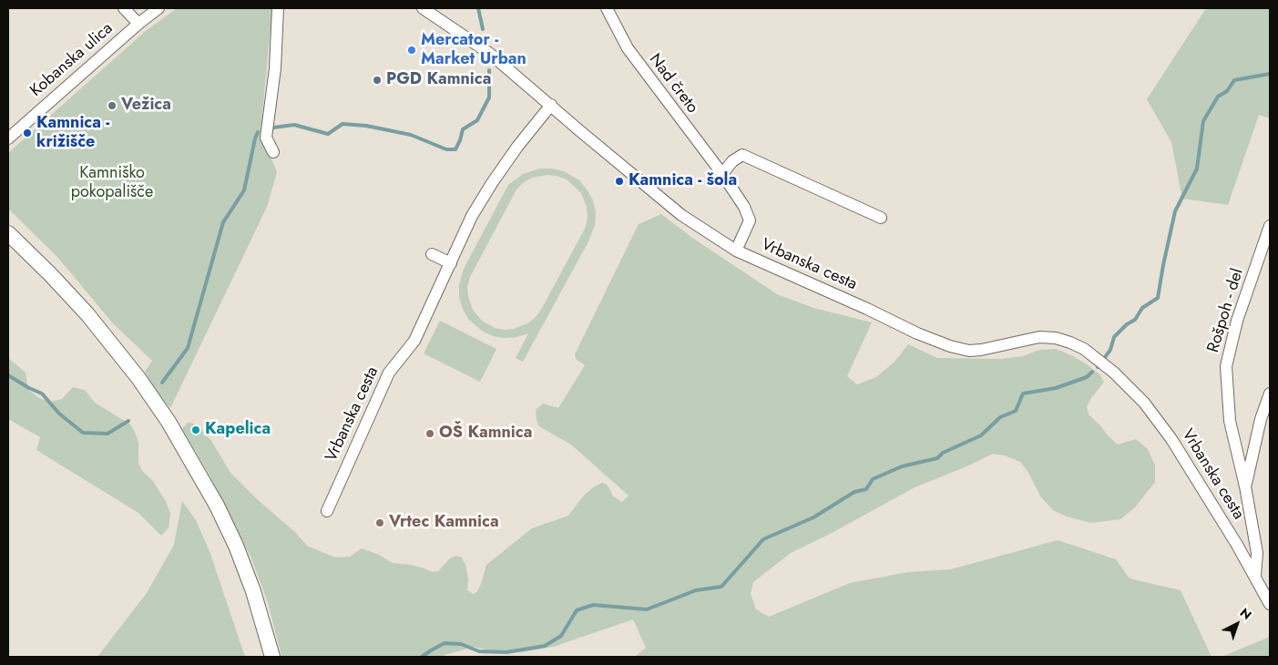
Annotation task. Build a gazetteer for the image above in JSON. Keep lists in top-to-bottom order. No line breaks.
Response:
{"streets":{"street":["Kobanska ulica","Nad čreto","Vrbanska cesta","Rošpoh - del"]},"crossings":[["Nad čreto","Vrbanska cesta"],["Vrbanska cesta","Rošpoh - del"]],"parks":["Kamniško pokopališče"],"places":["Mercator - Market Urban","PGD Kamnica","Vežica","Kamnica - križišče","Kamnica - šola","Kapelica","OŠ Kamnica","Vrtec Kamnica"],"north":"top right"}
